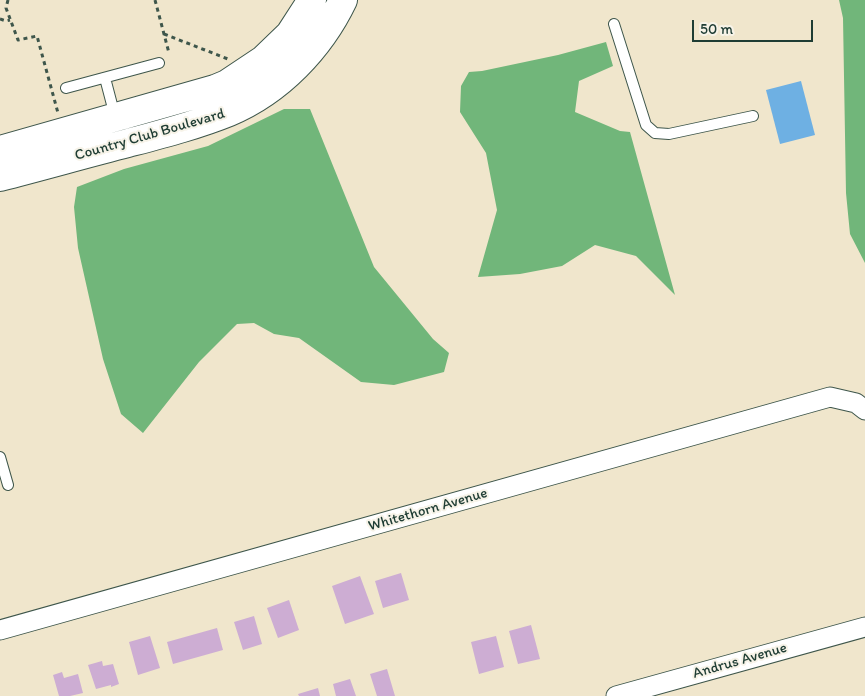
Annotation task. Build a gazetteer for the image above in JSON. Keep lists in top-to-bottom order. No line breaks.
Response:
{"streets":{"street":["Country Club Boulevard","Whitethorn Avenue","Andrus Avenue"]},"scale_bar":"50 m"}
